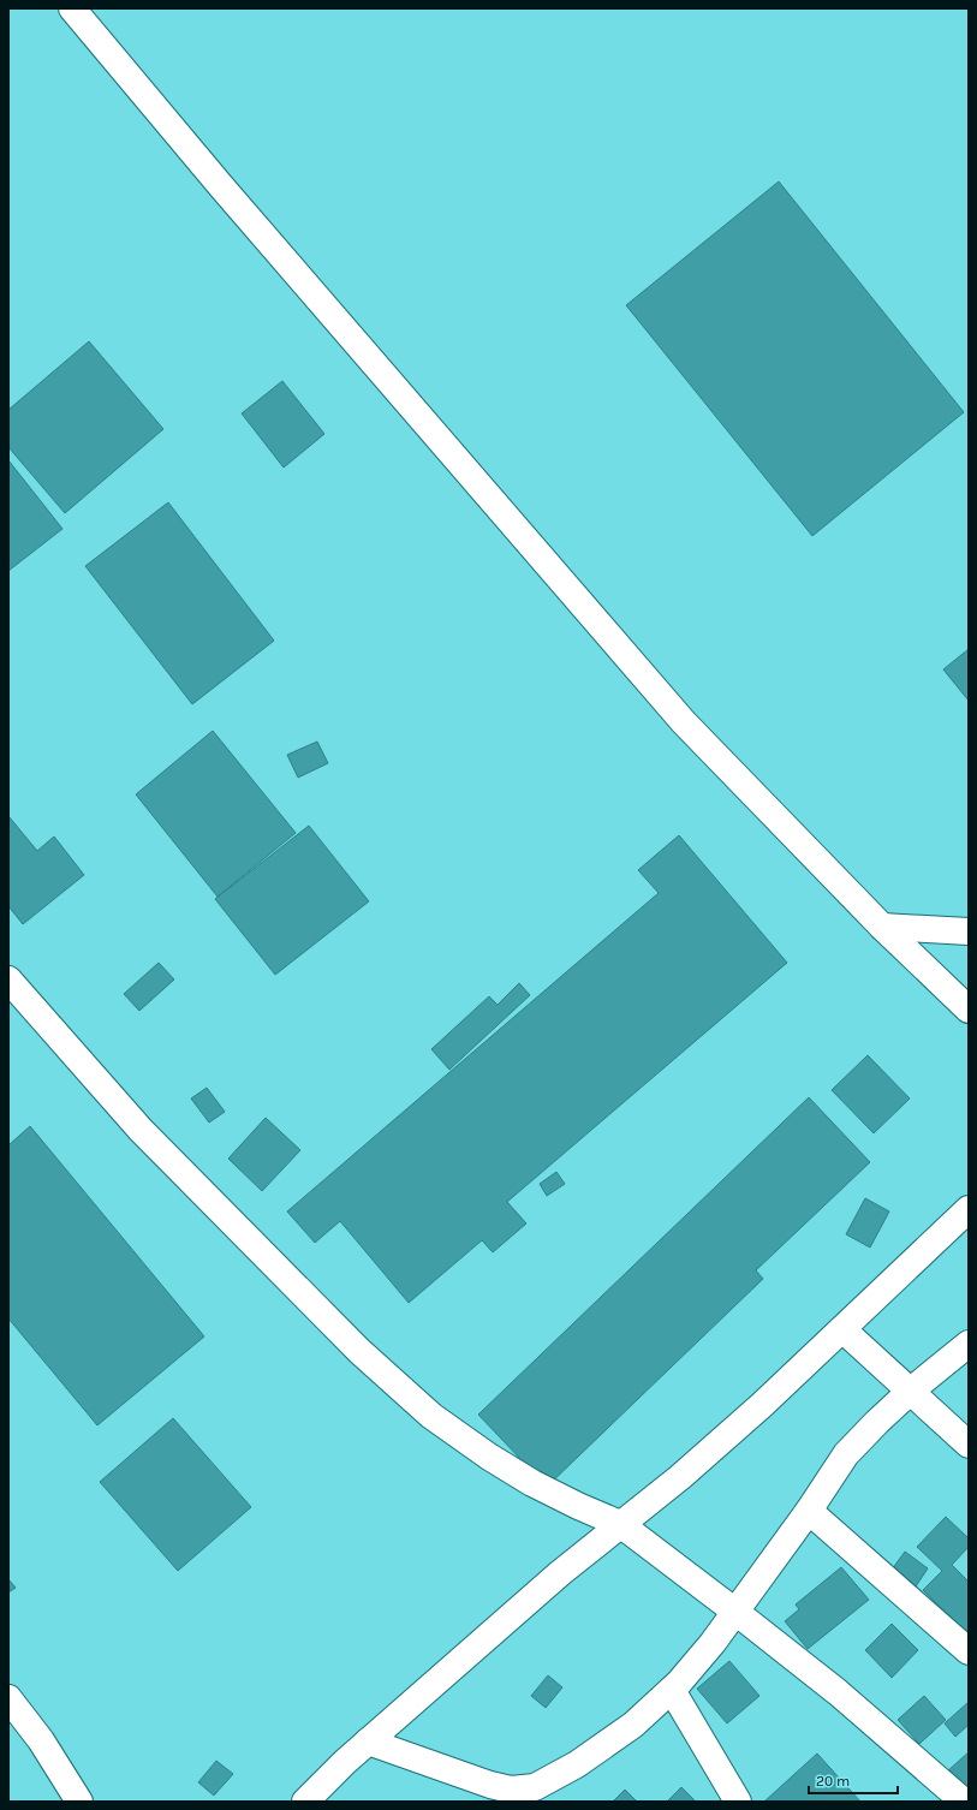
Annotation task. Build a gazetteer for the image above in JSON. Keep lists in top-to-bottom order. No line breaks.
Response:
{"scale_bar":"20 m"}
